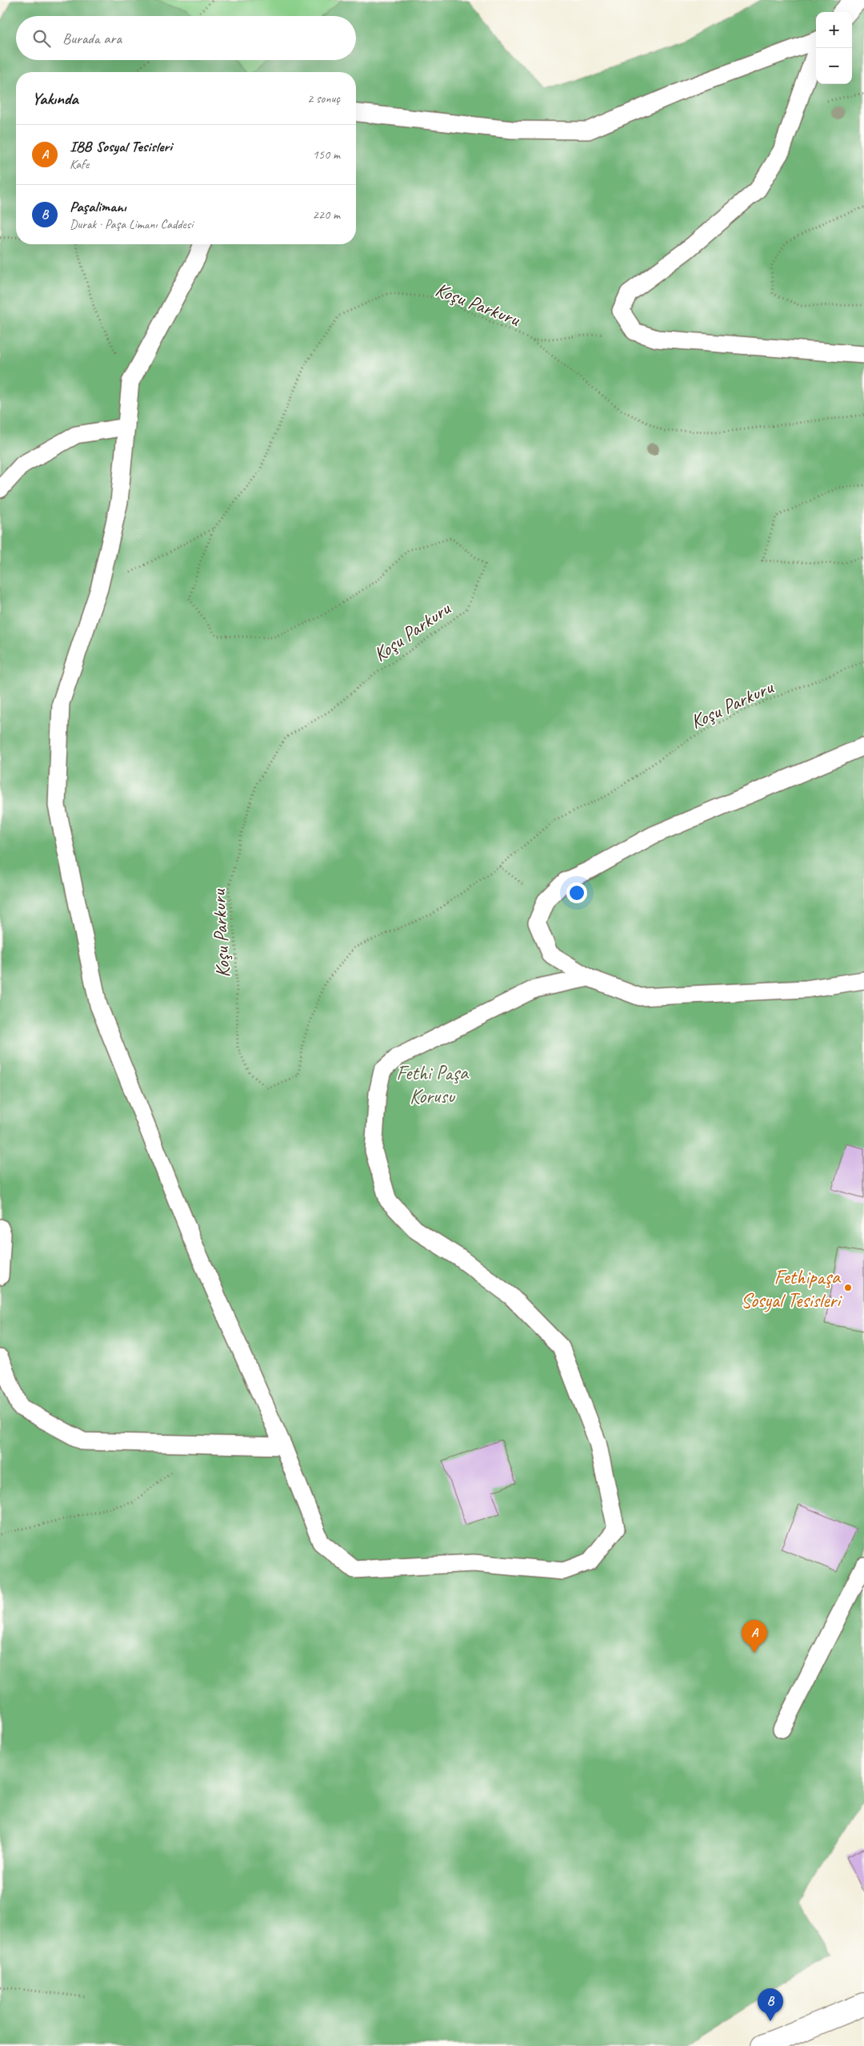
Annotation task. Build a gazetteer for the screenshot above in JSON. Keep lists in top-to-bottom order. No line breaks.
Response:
{"streets":{"path":["Koşu Parkuru"]},"parks":["Fethi Paşa Korusu"],"places":["Fethipaşa Sosyal Tesisleri"],"page":{"map_buttons":["+","−"],"search":"Burada ara","heading":["Yakında","2 sonuç"],"list":[{"mark":"A","name":"IBB Sosyal Tesisleri","note":"Kafe","value":"150 m"},{"mark":"B","name":"Paşalimanı","note":"Durak · Paşa Limanı Caddesi","value":"220 m"}],"pins":["A","B"]}}
